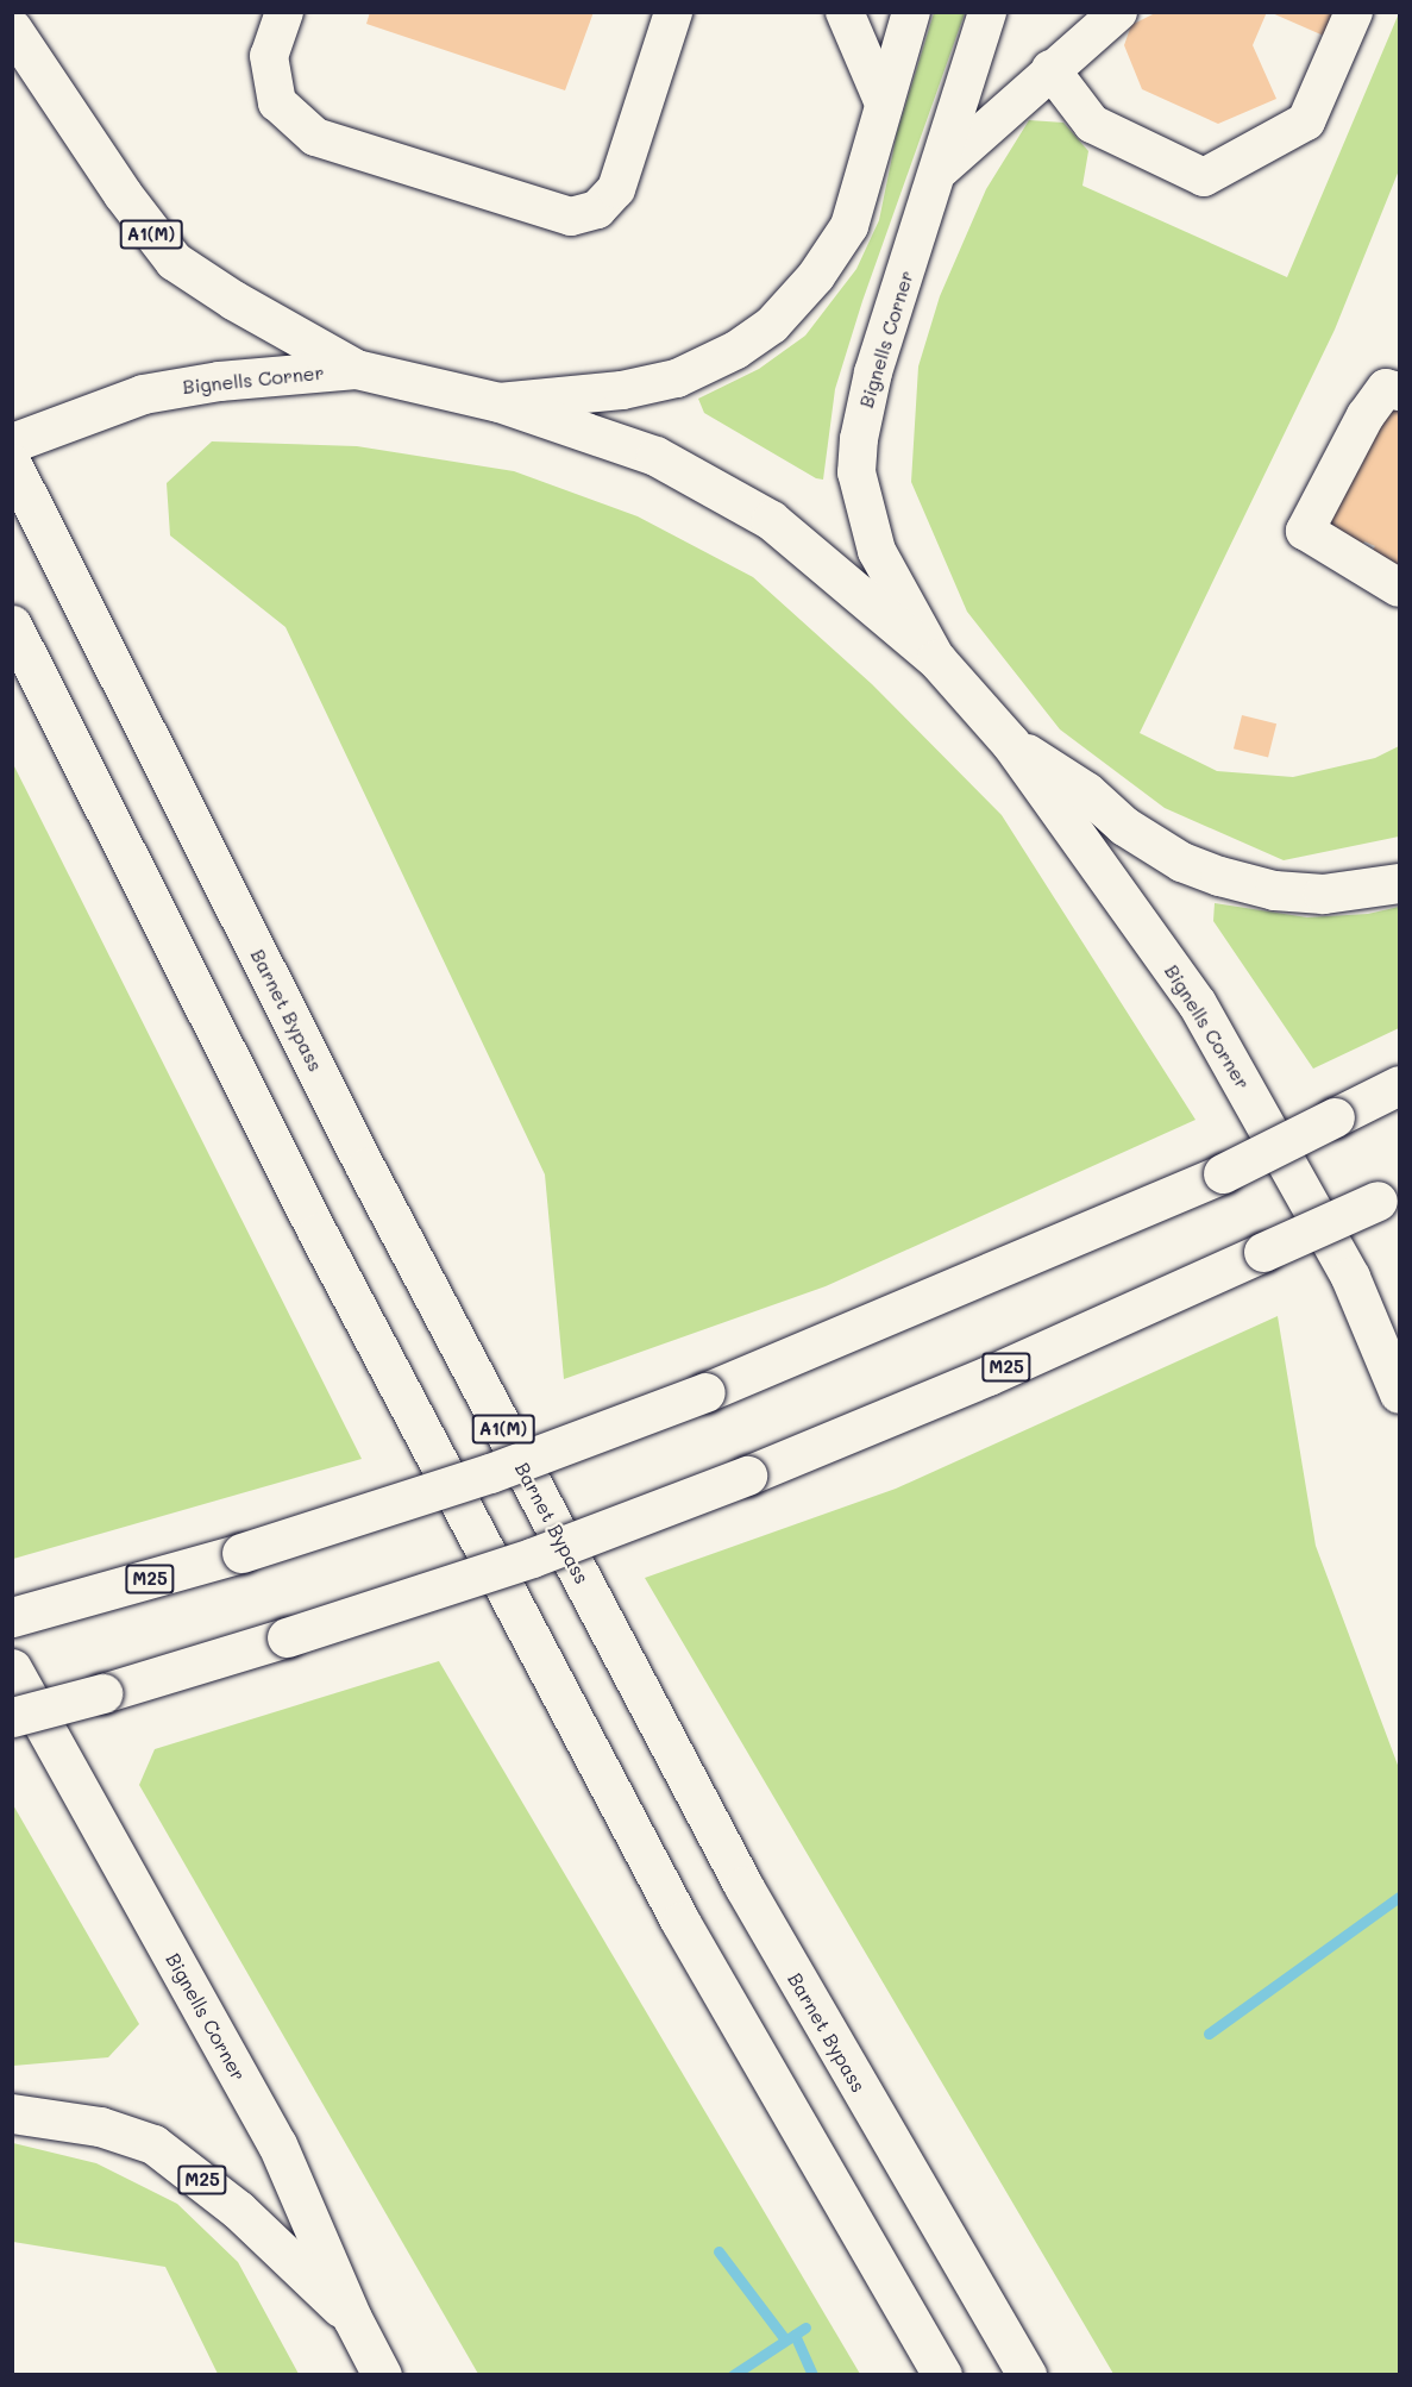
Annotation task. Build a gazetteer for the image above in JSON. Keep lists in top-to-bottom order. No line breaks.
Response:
{"streets":{"highway":["A1(M)","Bignells Corner","Barnet Bypass","M25"]},"crossings":[["A1(M)","Bignells Corner"],["Bignells Corner","M25"]]}
